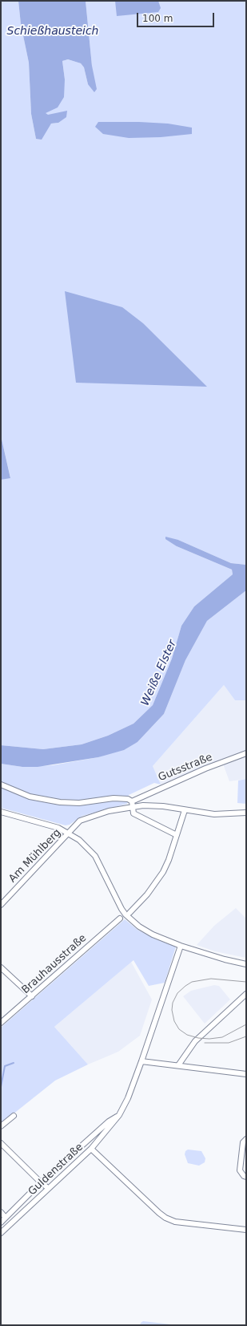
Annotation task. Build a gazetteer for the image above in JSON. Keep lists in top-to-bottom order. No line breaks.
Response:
{"streets":{"street":["Gutsstraße","Am Mühlberg","Brauhausstraße","Guldenstraße"]},"water":["Schießhausteich","Weiße Elster"],"scale_bar":"100 m"}
